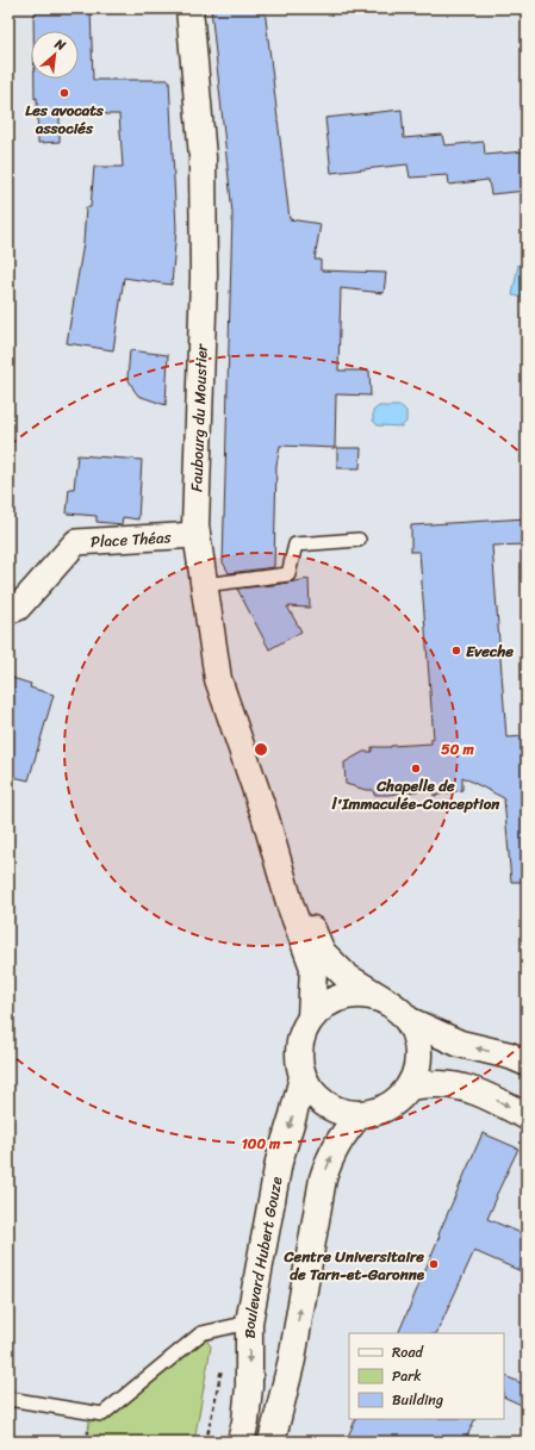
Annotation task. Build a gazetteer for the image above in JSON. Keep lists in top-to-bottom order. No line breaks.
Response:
{"streets":{"main road":["Faubourg du Moustier","Boulevard Hubert Gouze"],"street":["Place Théas"]},"crossings":[["Faubourg du Moustier","Place Théas"],["Faubourg du Moustier","Boulevard Hubert Gouze"]],"places":["Les avocats associés","Eveche","Chapelle de l'Immaculée-Conception","Centre Universitaire de Tarn-et-Garonne"],"legend":["Road","Park","Building"],"north":"top right","rings":["50 m","100 m"]}
